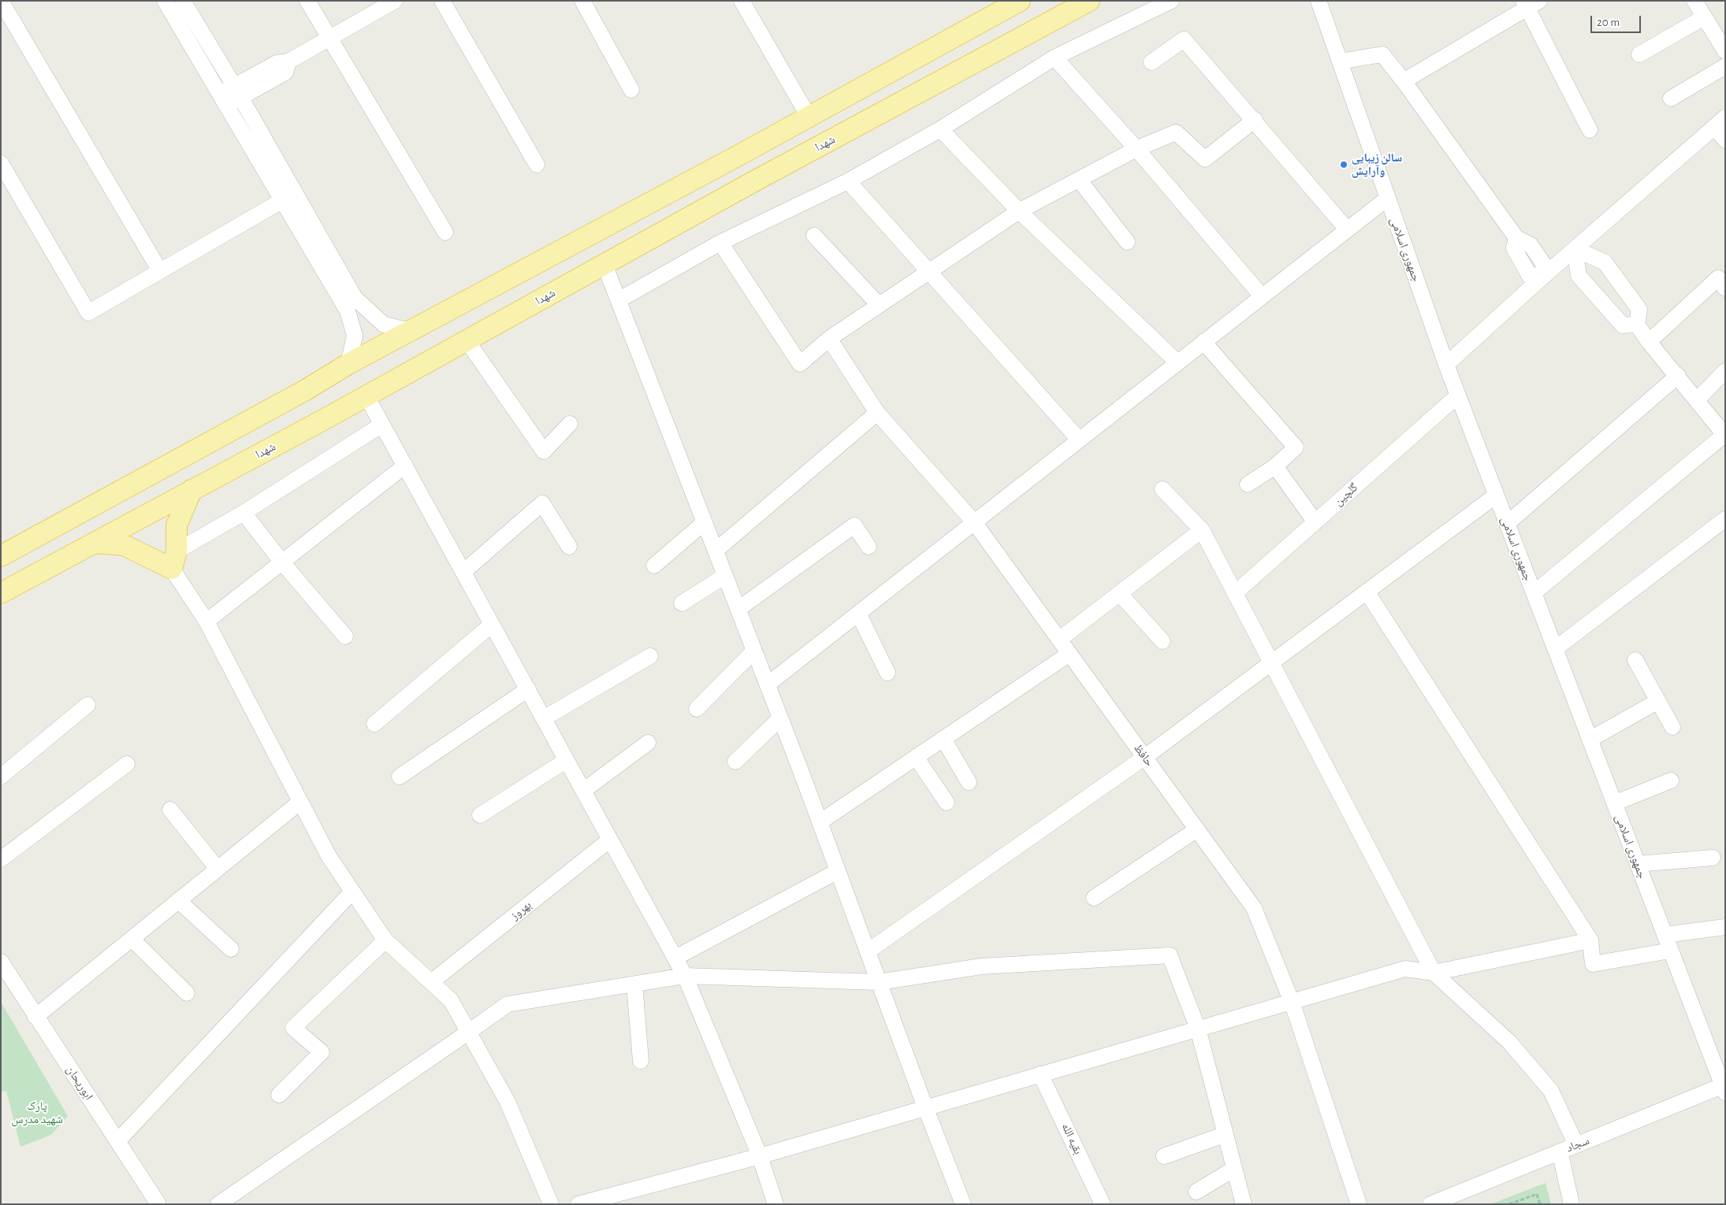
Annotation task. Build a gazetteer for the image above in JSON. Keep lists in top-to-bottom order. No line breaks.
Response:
{"streets":{"main road":["شهدا"],"street":["جمهوری اسلامی","گلچین","حافظ","بهروز","ابوریحان","بقیه الله","سجاد"]},"crossings":[["جمهوری اسلامی","گلچین"],["جمهوری اسلامی","سجاد"]],"parks":["پارک شهید مدرس"],"places":["سالن زیبایی وآرایش"],"scale_bar":"20 m"}
